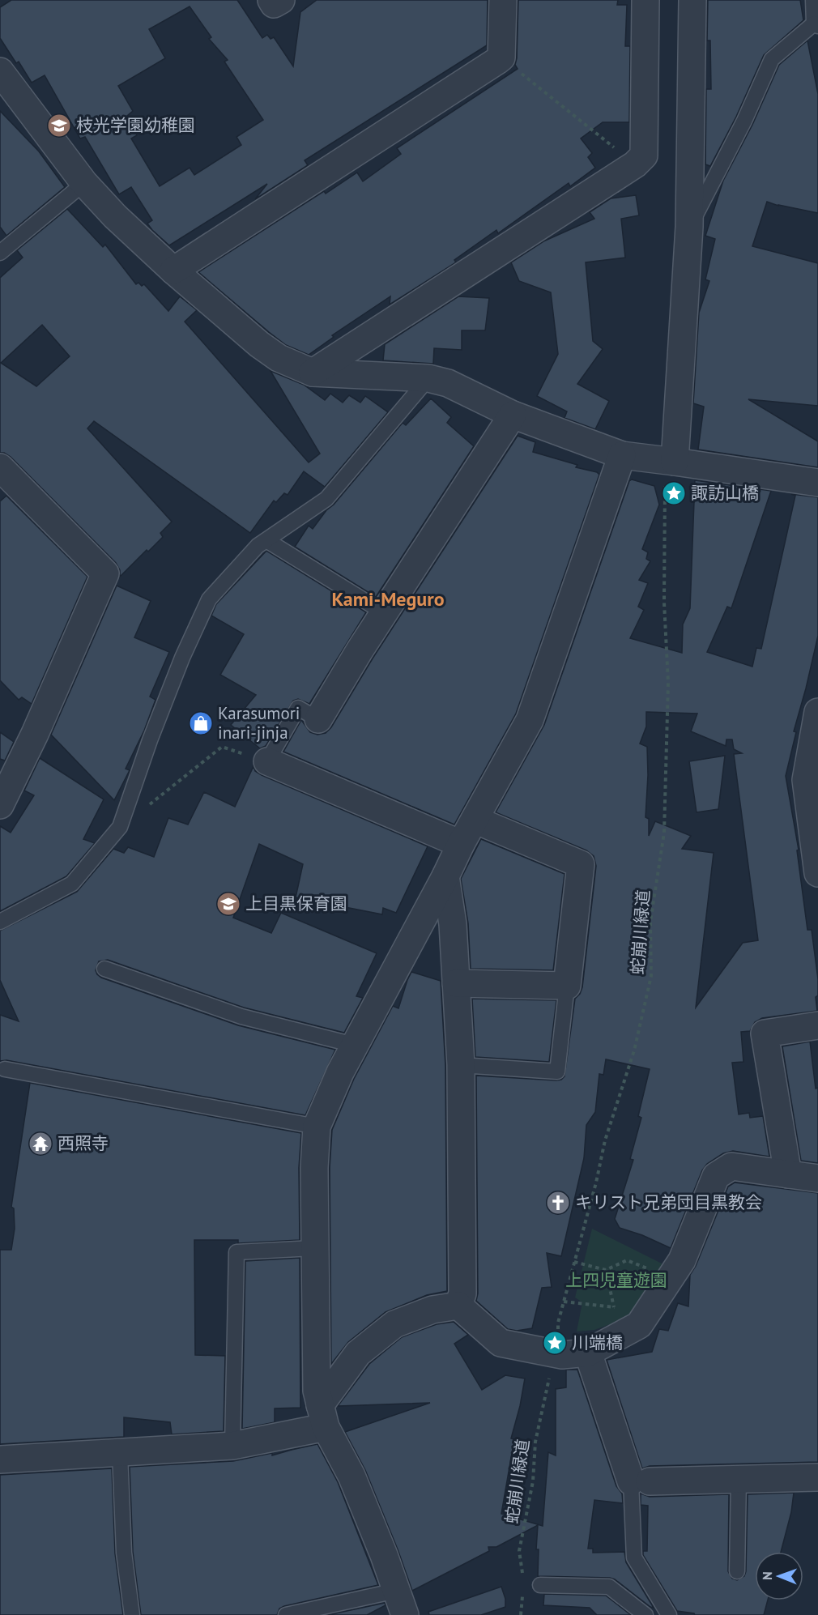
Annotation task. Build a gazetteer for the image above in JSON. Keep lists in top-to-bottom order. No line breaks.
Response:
{"streets":{"path":["蛇崩川緑道"]},"districts":["Kami-Meguro"],"parks":["上四児童遊園"],"places":{"school or university":["枝光学園幼稚園","上目黒保育園"],"place":["諏訪山橋","川端橋"],"shop":["Karasumori inari-jinja"],"temple":["西照寺"],"church":["キリスト兄弟団目黒教会"]},"north":"left"}
